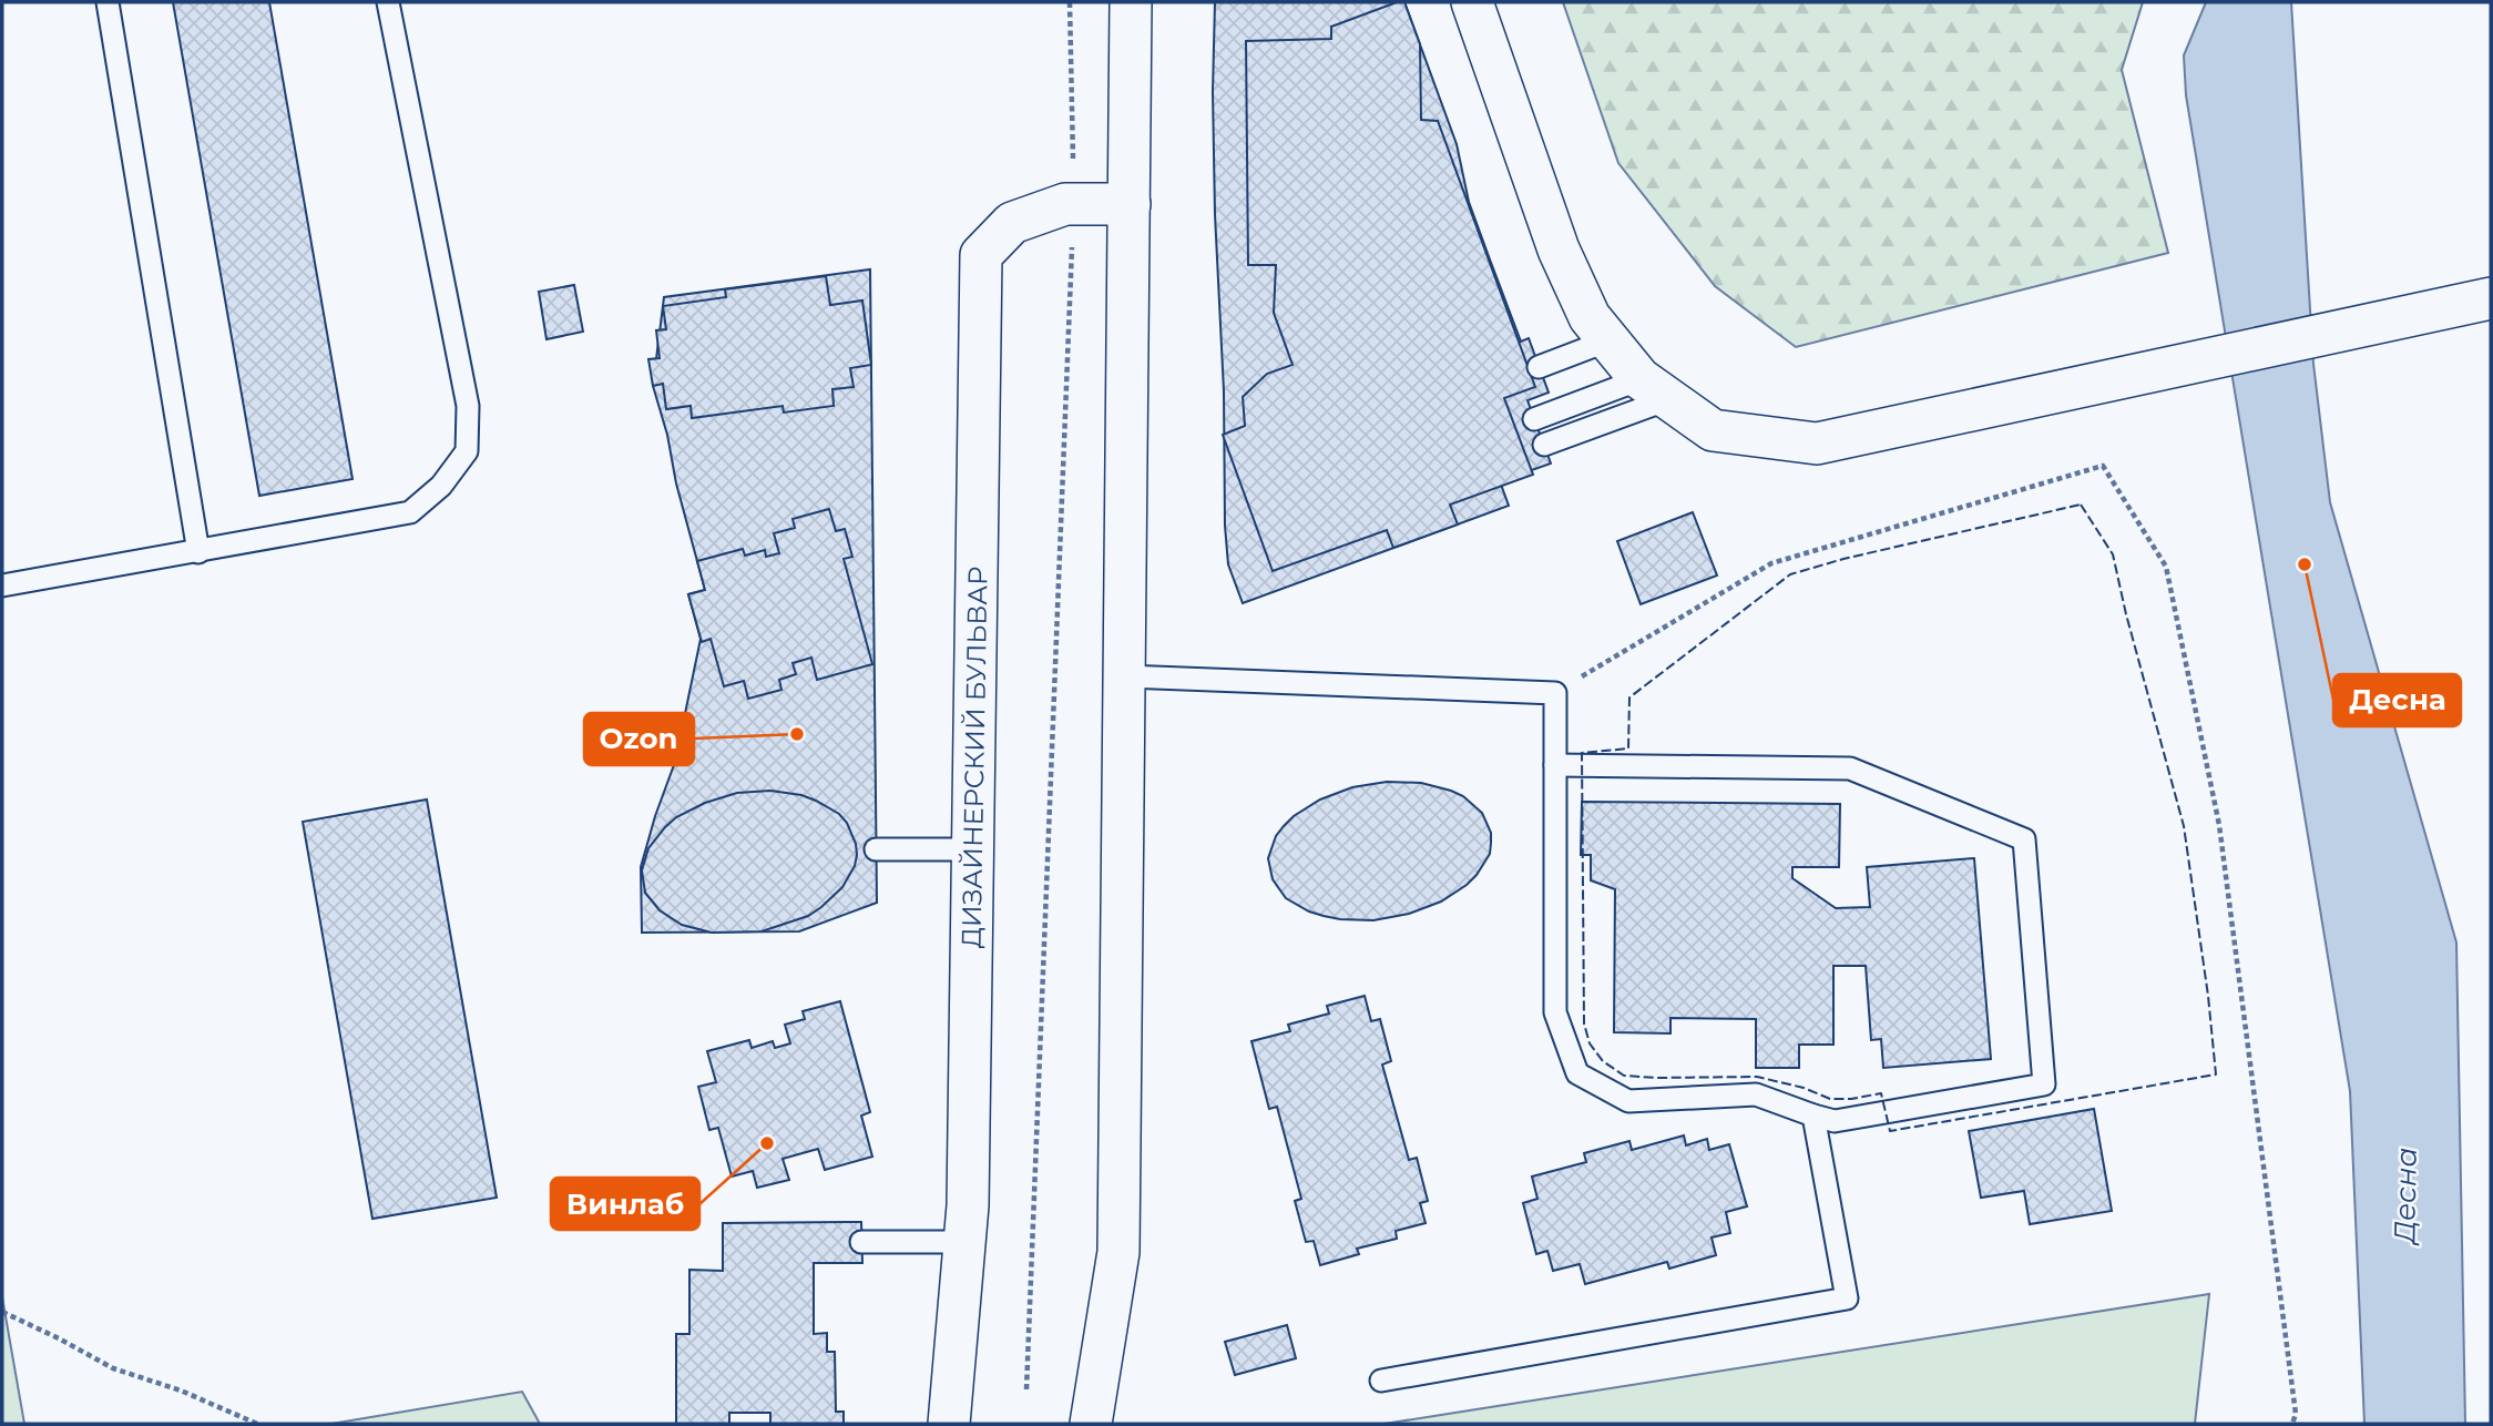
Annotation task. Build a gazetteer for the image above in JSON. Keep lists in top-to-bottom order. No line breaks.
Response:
{"streets":{"street":["ДИЗАЙНЕРСКИЙ БУЛЬВАР"]},"water":["Десна"],"places":["Десна","Ozon","Винлаб"]}
